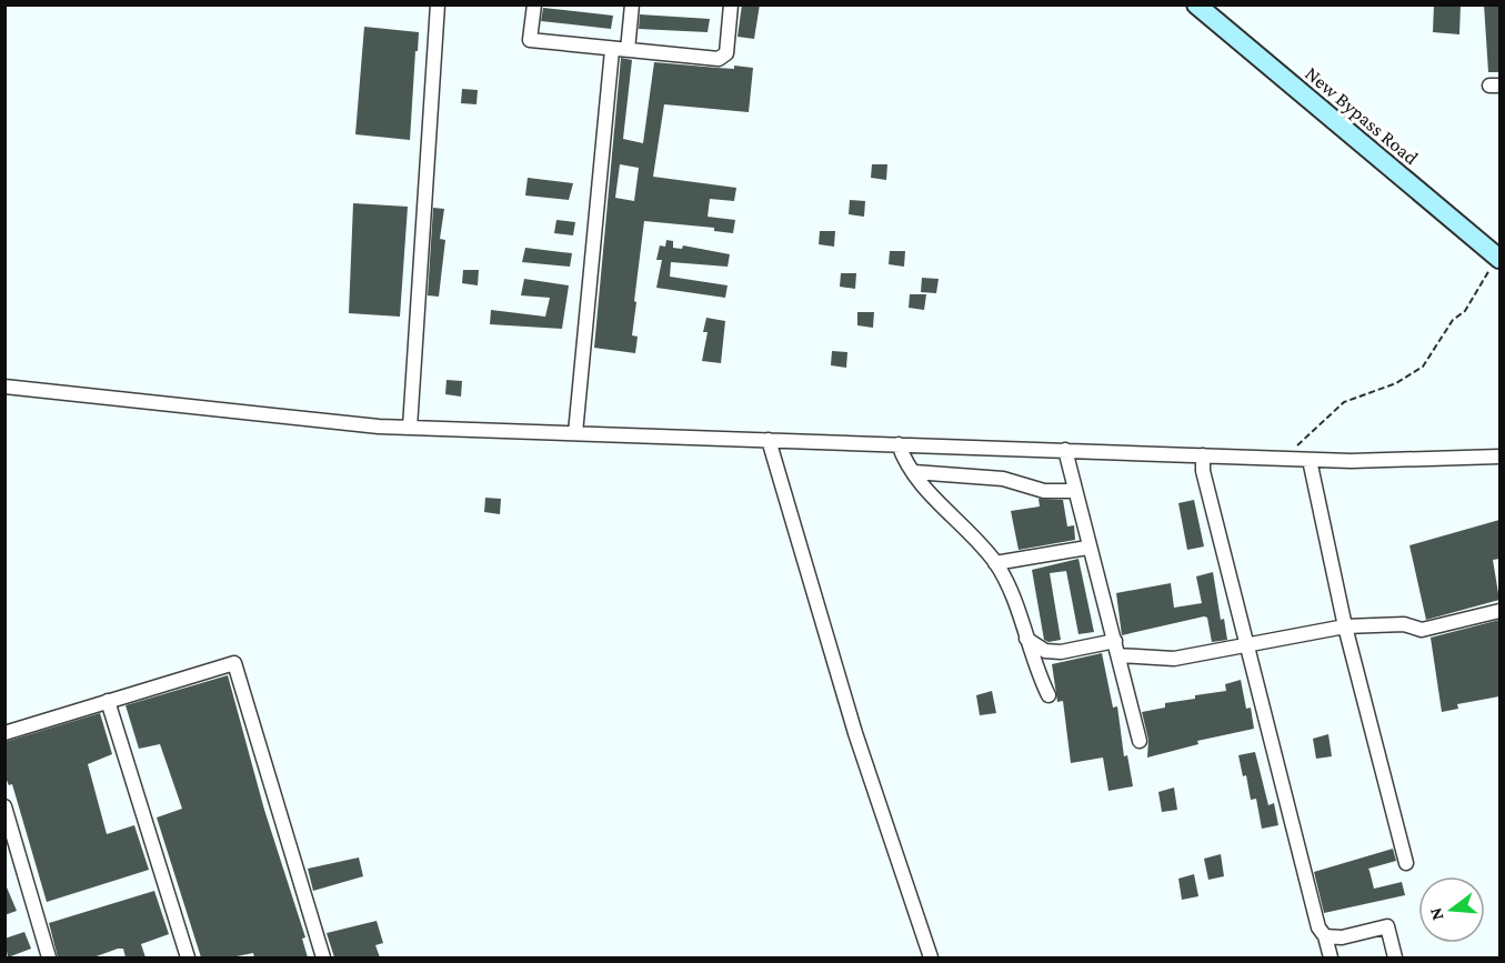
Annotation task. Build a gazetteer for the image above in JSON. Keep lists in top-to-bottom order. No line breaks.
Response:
{"streets":{"main road":["New Bypass Road"]},"north":"left"}
